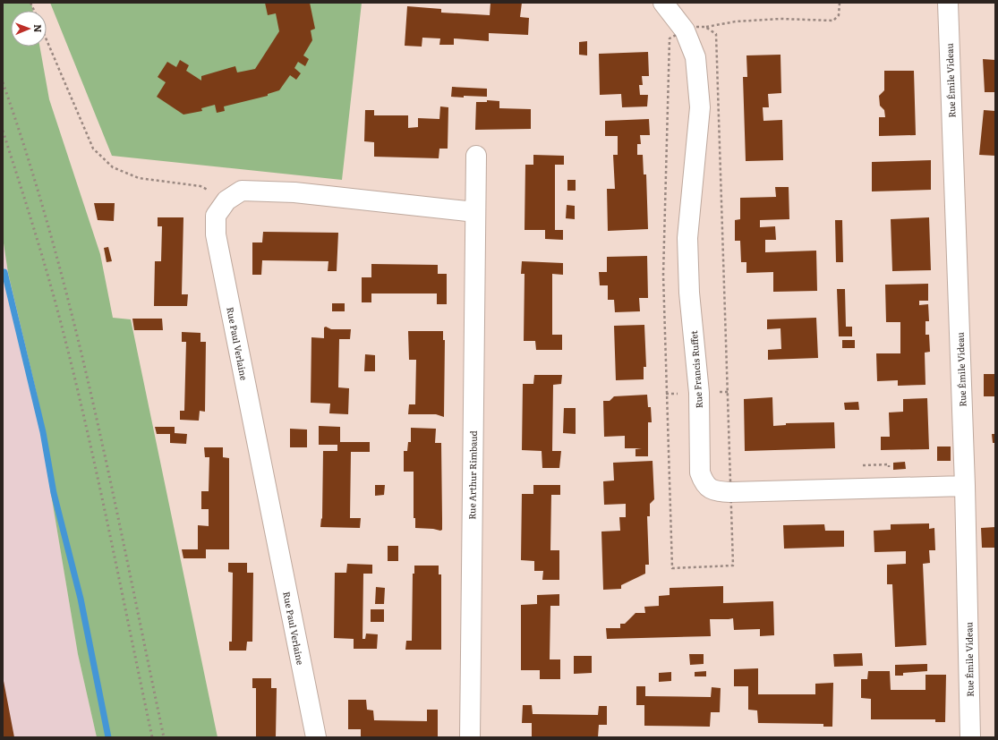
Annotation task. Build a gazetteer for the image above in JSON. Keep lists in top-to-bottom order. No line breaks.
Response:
{"streets":{"street":["Rue Émile Videau","Rue Paul Verlaine","Rue Francis Ruffet","Rue Arthur Rimbaud"]},"crossings":[["Rue Émile Videau","Rue Francis Ruffet"],["Rue Paul Verlaine","Rue Arthur Rimbaud"]],"north":"right"}
